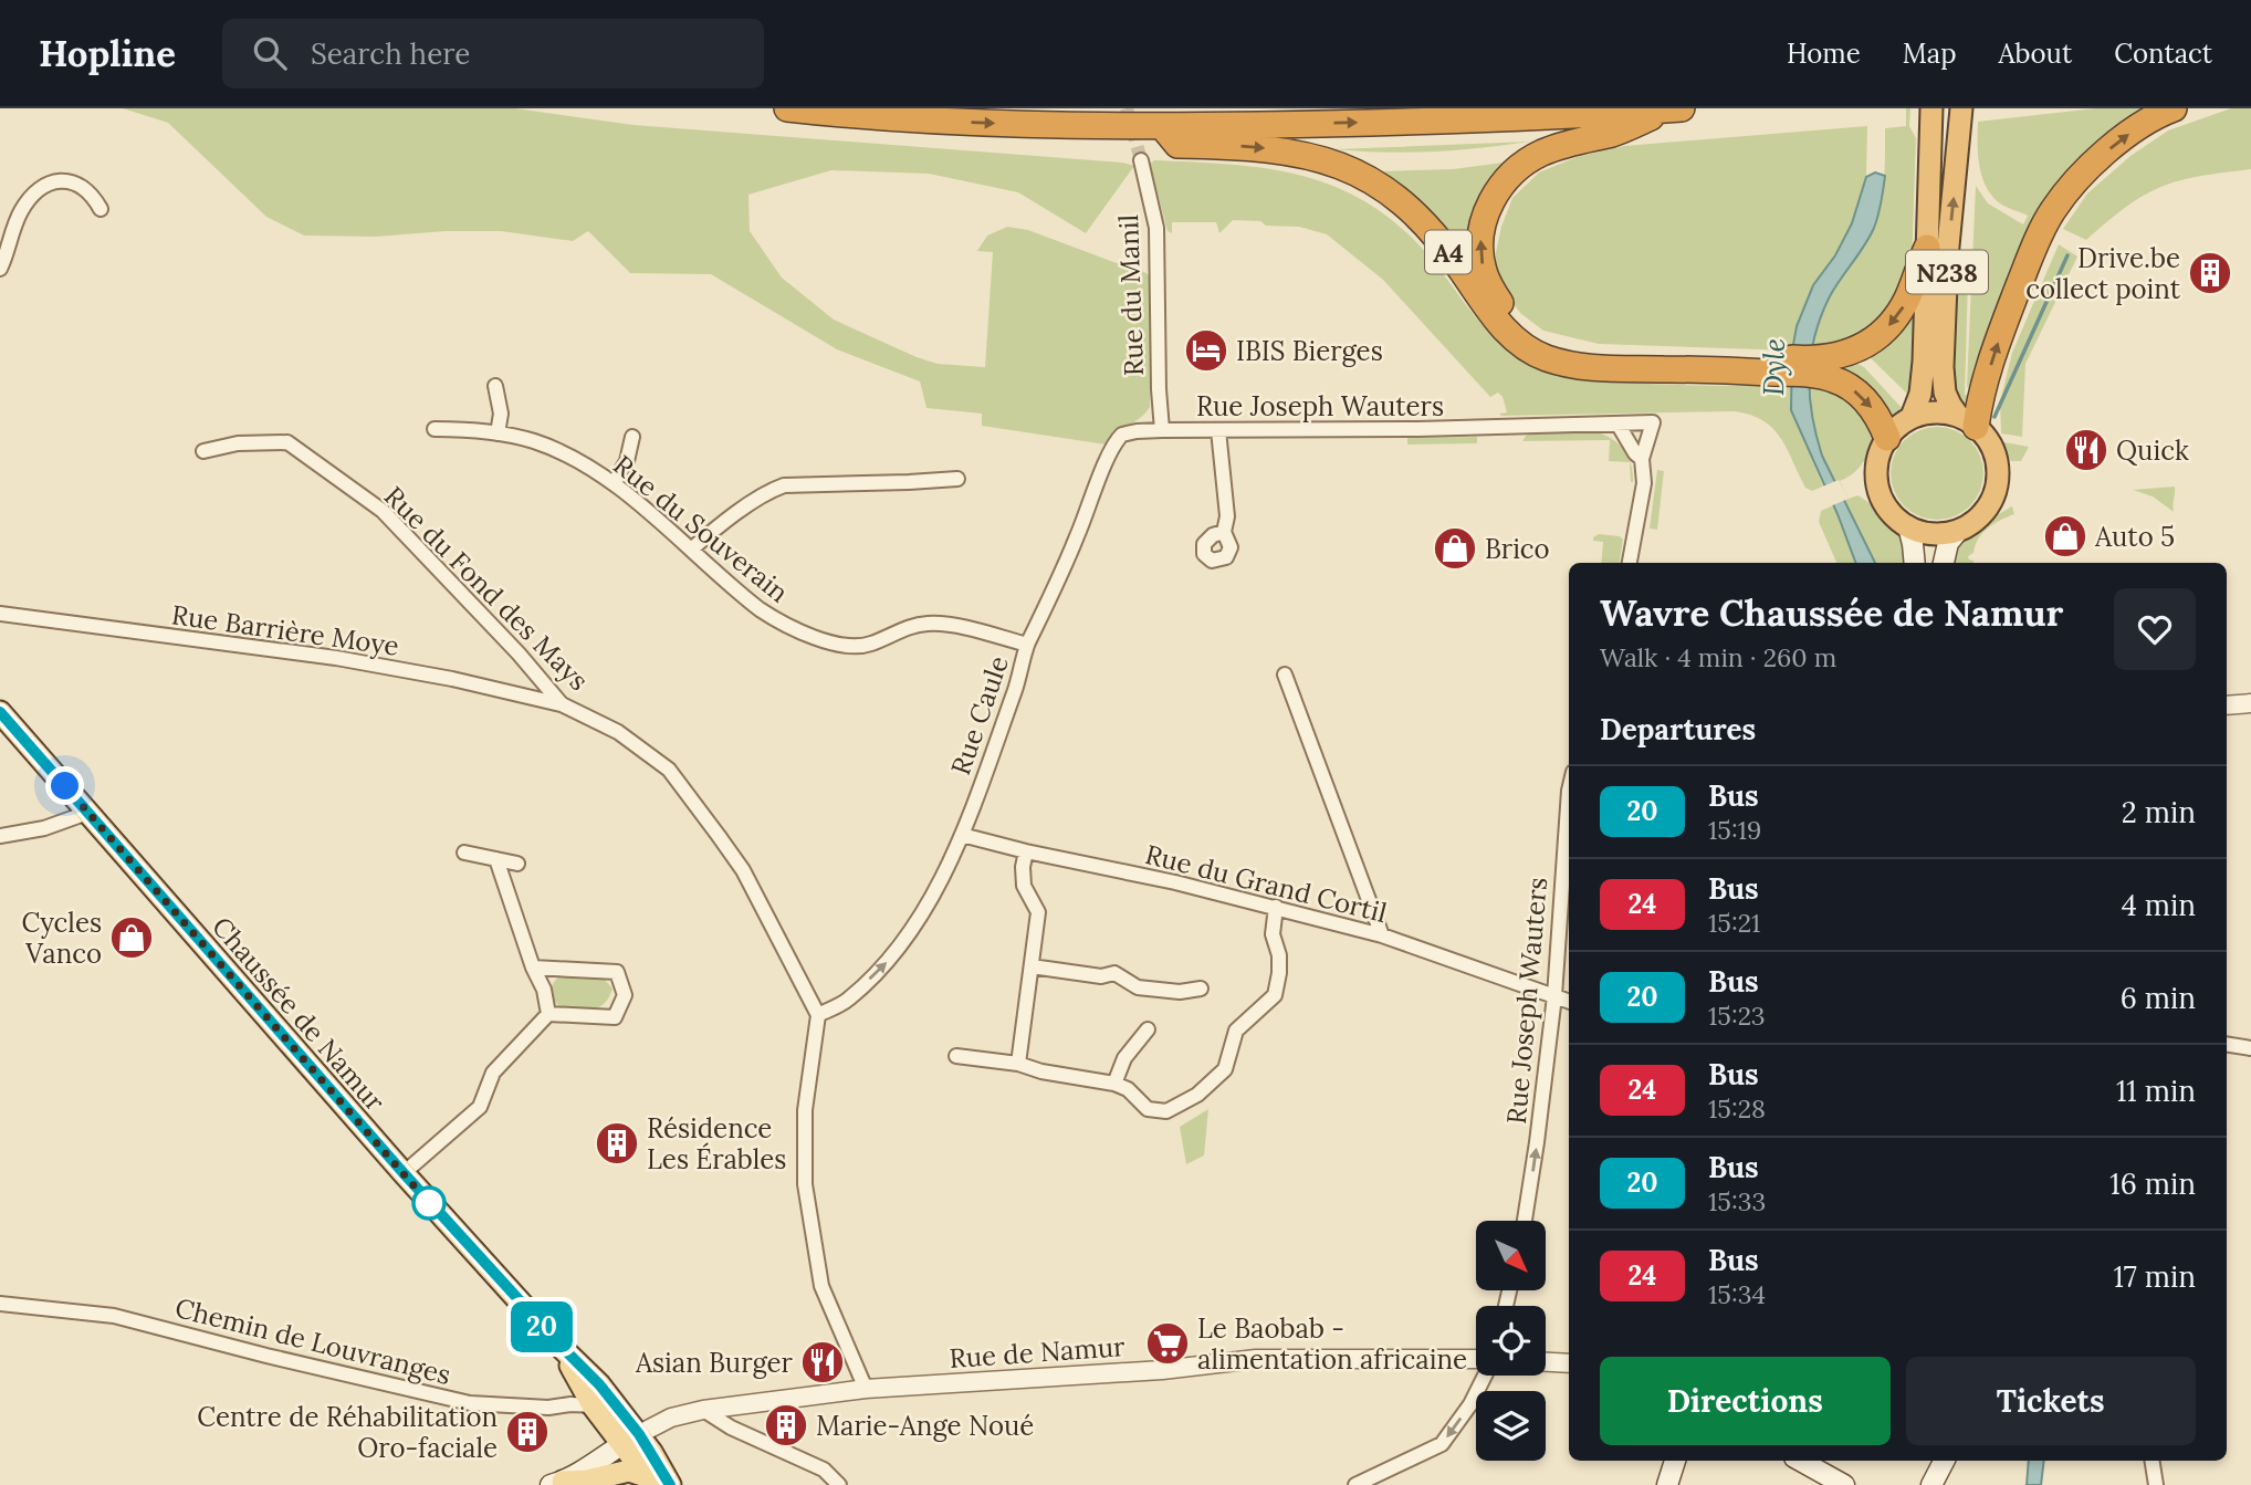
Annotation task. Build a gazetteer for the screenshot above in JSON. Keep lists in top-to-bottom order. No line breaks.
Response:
{"streets":{"highway":["A4","N238"],"main road":["Chaussée de Namur"],"street":["Rue du Manil","Rue Joseph Wauters","Rue du Souverain","Rue du Fond des Mays","Rue Barrière Moye","Rue Caule","Rue du Grand Cortil","Chemin de Louvranges","Rue de Namur"]},"crossings":[["A4","N238"],["Rue du Manil","Rue Joseph Wauters"],["Rue du Manil","Rue Caule"],["Rue Joseph Wauters","Rue Caule"],["Rue Joseph Wauters","Rue du Grand Cortil"],["Rue du Souverain","Rue Caule"],["Rue du Fond des Mays","Rue Barrière Moye"],["Rue du Fond des Mays","Rue Caule"],["Rue Caule","Rue du Grand Cortil"],["Chaussée de Namur","Chemin de Louvranges"],["Chaussée de Namur","Rue de Namur"]],"water":["Dyle"],"places":{"building":["Drive.be collect point","Résidence Les Érables","Marie-Ange Noué","Centre de Réhabilitation Oro-faciale"],"hotel":["IBIS Bierges"],"restaurant":["Quick","Asian Burger"],"shop":["Auto 5","Brico","Cycles Vanco"],"supermarket":["Le Baobab - alimentation africaine"]},"lines":["bus line 20"],"north":"bottom right","page":{"header":"Hopline","search":"Search here","nav":["Home","Map","About","Contact"],"on_map":"20","heading":[["Wavre Chaussée de Namur","Walk · 4 min · 260 m"],"Departures"],"list":[{"mark":"20","name":"Bus","note":"15:19","value":"2 min"},{"mark":"24","name":"Bus","note":"15:21","value":"4 min"},{"mark":"20","name":"Bus","note":"15:23","value":"6 min"},{"mark":"24","name":"Bus","note":"15:28","value":"11 min"},{"mark":"20","name":"Bus","note":"15:33","value":"16 min"},{"mark":"24","name":"Bus","note":"15:34","value":"17 min"}],"buttons":["Directions","Tickets"]}}
